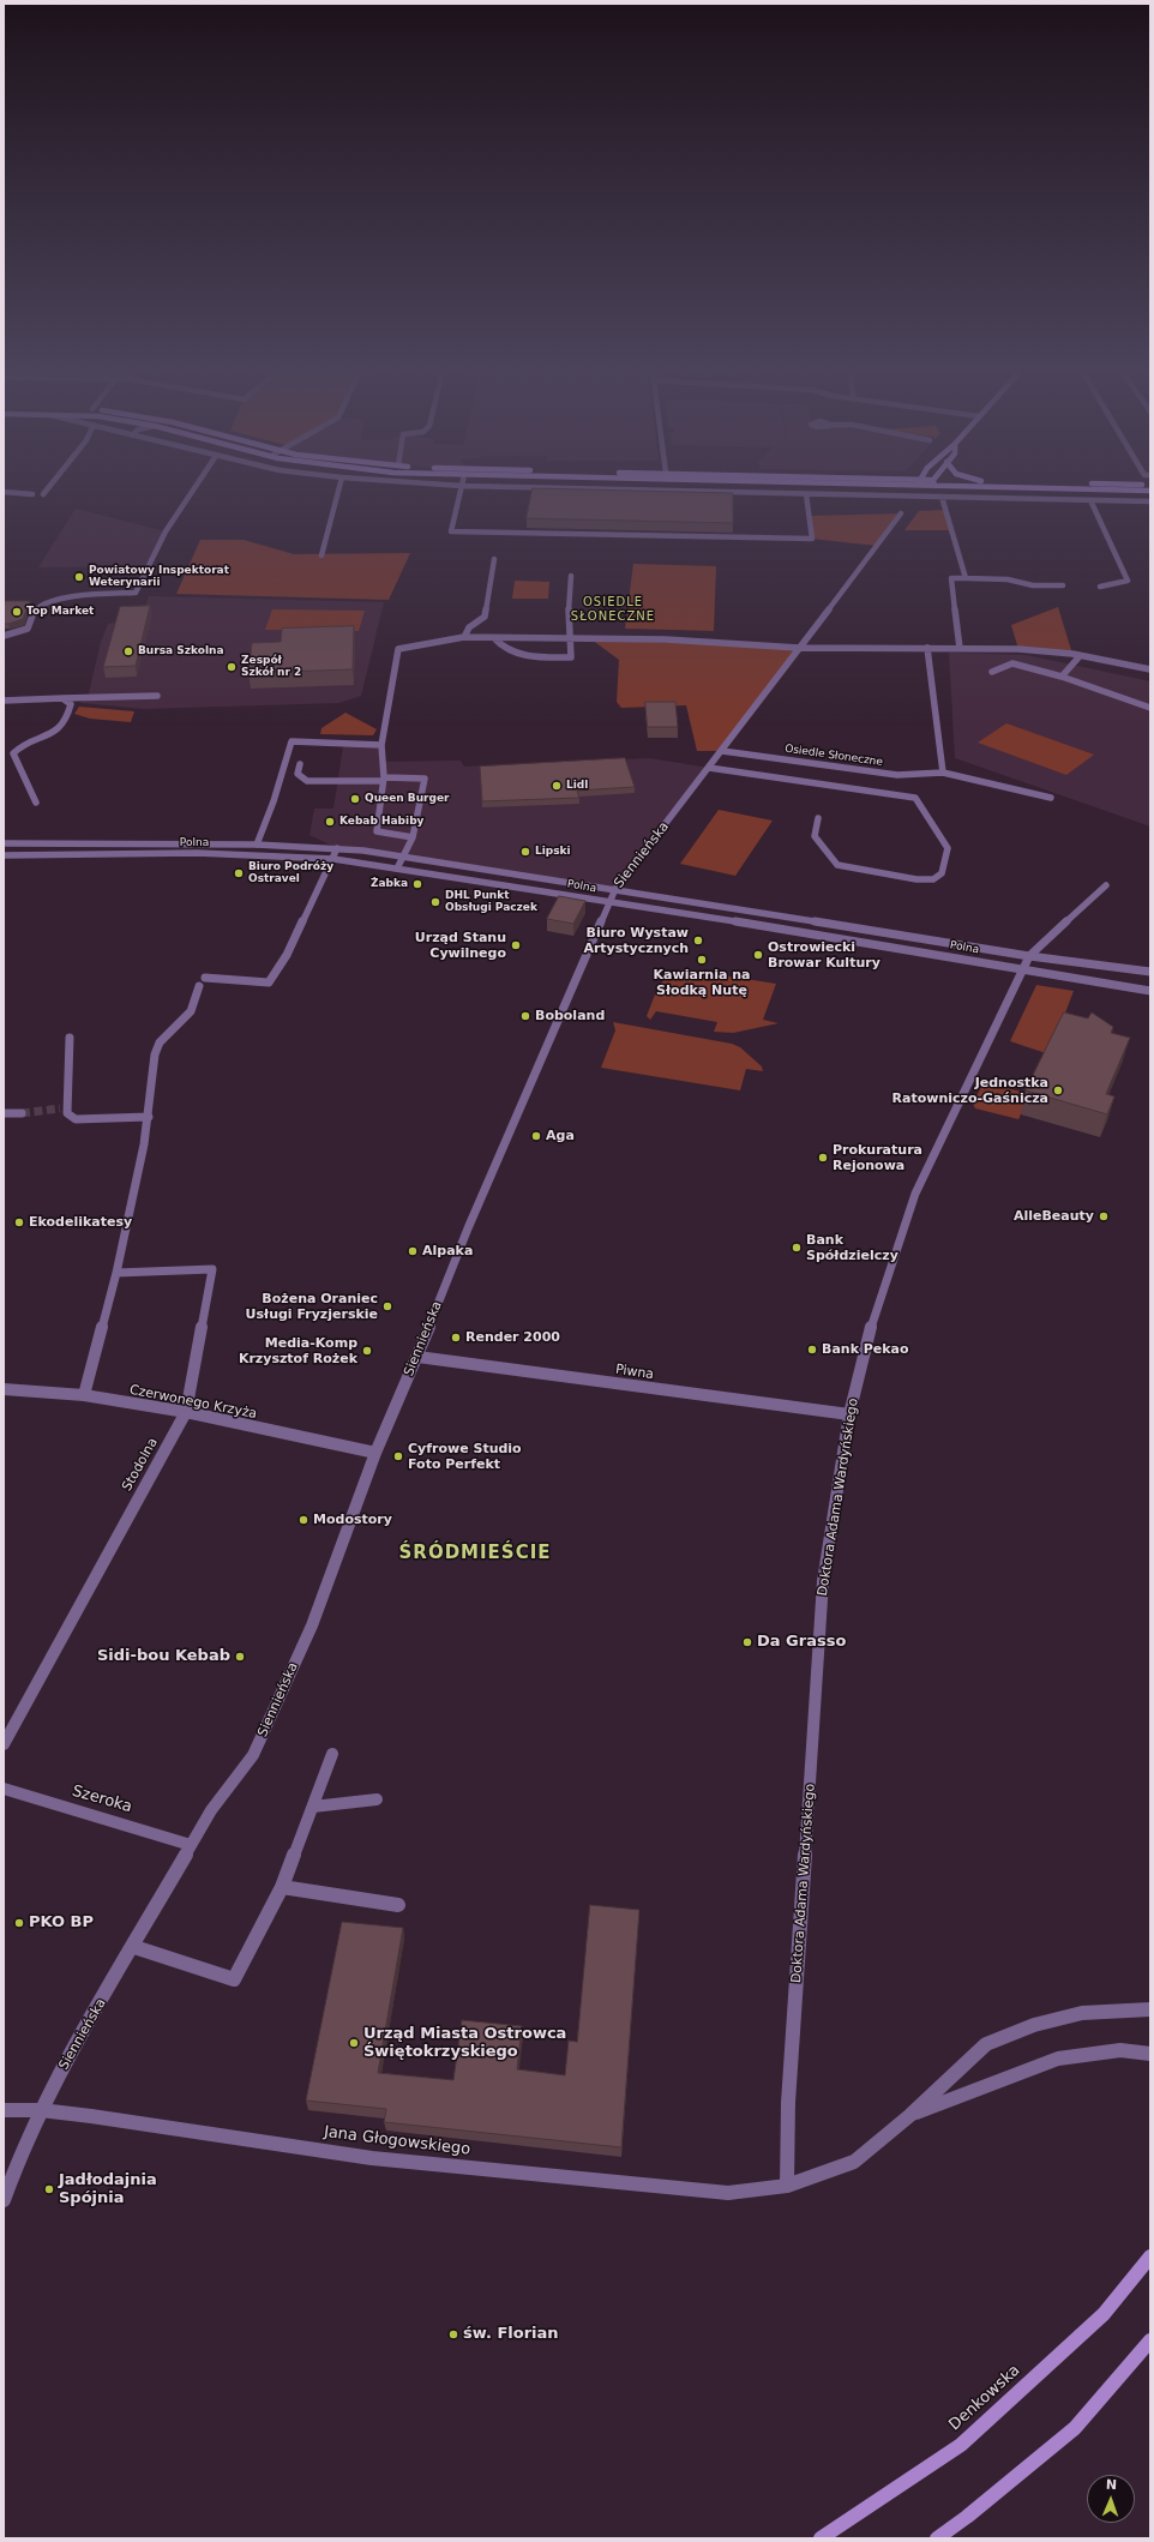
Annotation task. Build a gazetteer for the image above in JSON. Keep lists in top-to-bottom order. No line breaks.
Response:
{"streets":{"main road":["Denkowska"],"street":["Osiedle Słoneczne","Polna","Siennieńska","Piwna","Czerwonego Krzyża","Stodolna","Doktora Adama Wardyńskiego","Szeroka","Jana Głogowskiego"]},"crossings":[["Osiedle Słoneczne","Siennieńska"],["Polna","Siennieńska"],["Polna","Doktora Adama Wardyńskiego"],["Siennieńska","Piwna"],["Siennieńska","Czerwonego Krzyża"],["Siennieńska","Szeroka"],["Siennieńska","Jana Głogowskiego"],["Piwna","Doktora Adama Wardyńskiego"],["Czerwonego Krzyża","Stodolna"],["Doktora Adama Wardyńskiego","Jana Głogowskiego"]],"districts":["OSIEDLE SŁONECZNE","ŚRÓDMIEŚCIE"],"places":["Powiatowy Inspektorat Weterynarii","Top Market","Bursa Szkolna","Zespół Szkół nr 2","Lidl","Queen Burger","Kebab Habiby","Lipski","Biuro Podróży Ostravel","Żabka","DHL Punkt Obsługi Paczek","Biuro Wystaw Artystycznych","Urząd Stanu Cywilnego","Ostrowiecki Browar Kultury","Kawiarnia na Słodką Nutę","Boboland","Jednostka Ratowniczo-Gaśnicza","Aga","Prokuratura Rejonowa","AlleBeauty","Ekodelikatesy","Bank Spółdzielczy","Alpaka","Bożena Oraniec Usługi Fryzjerskie","Render 2000","Bank Pekao","Media-Komp Krzysztof Rożek","Cyfrowe Studio Foto Perfekt","Modostory","Da Grasso","Sidi-bou Kebab","PKO BP","Urząd Miasta Ostrowca Świętokrzyskiego","Jadłodajnia Spójnia","św. Florian"],"north":"top"}
